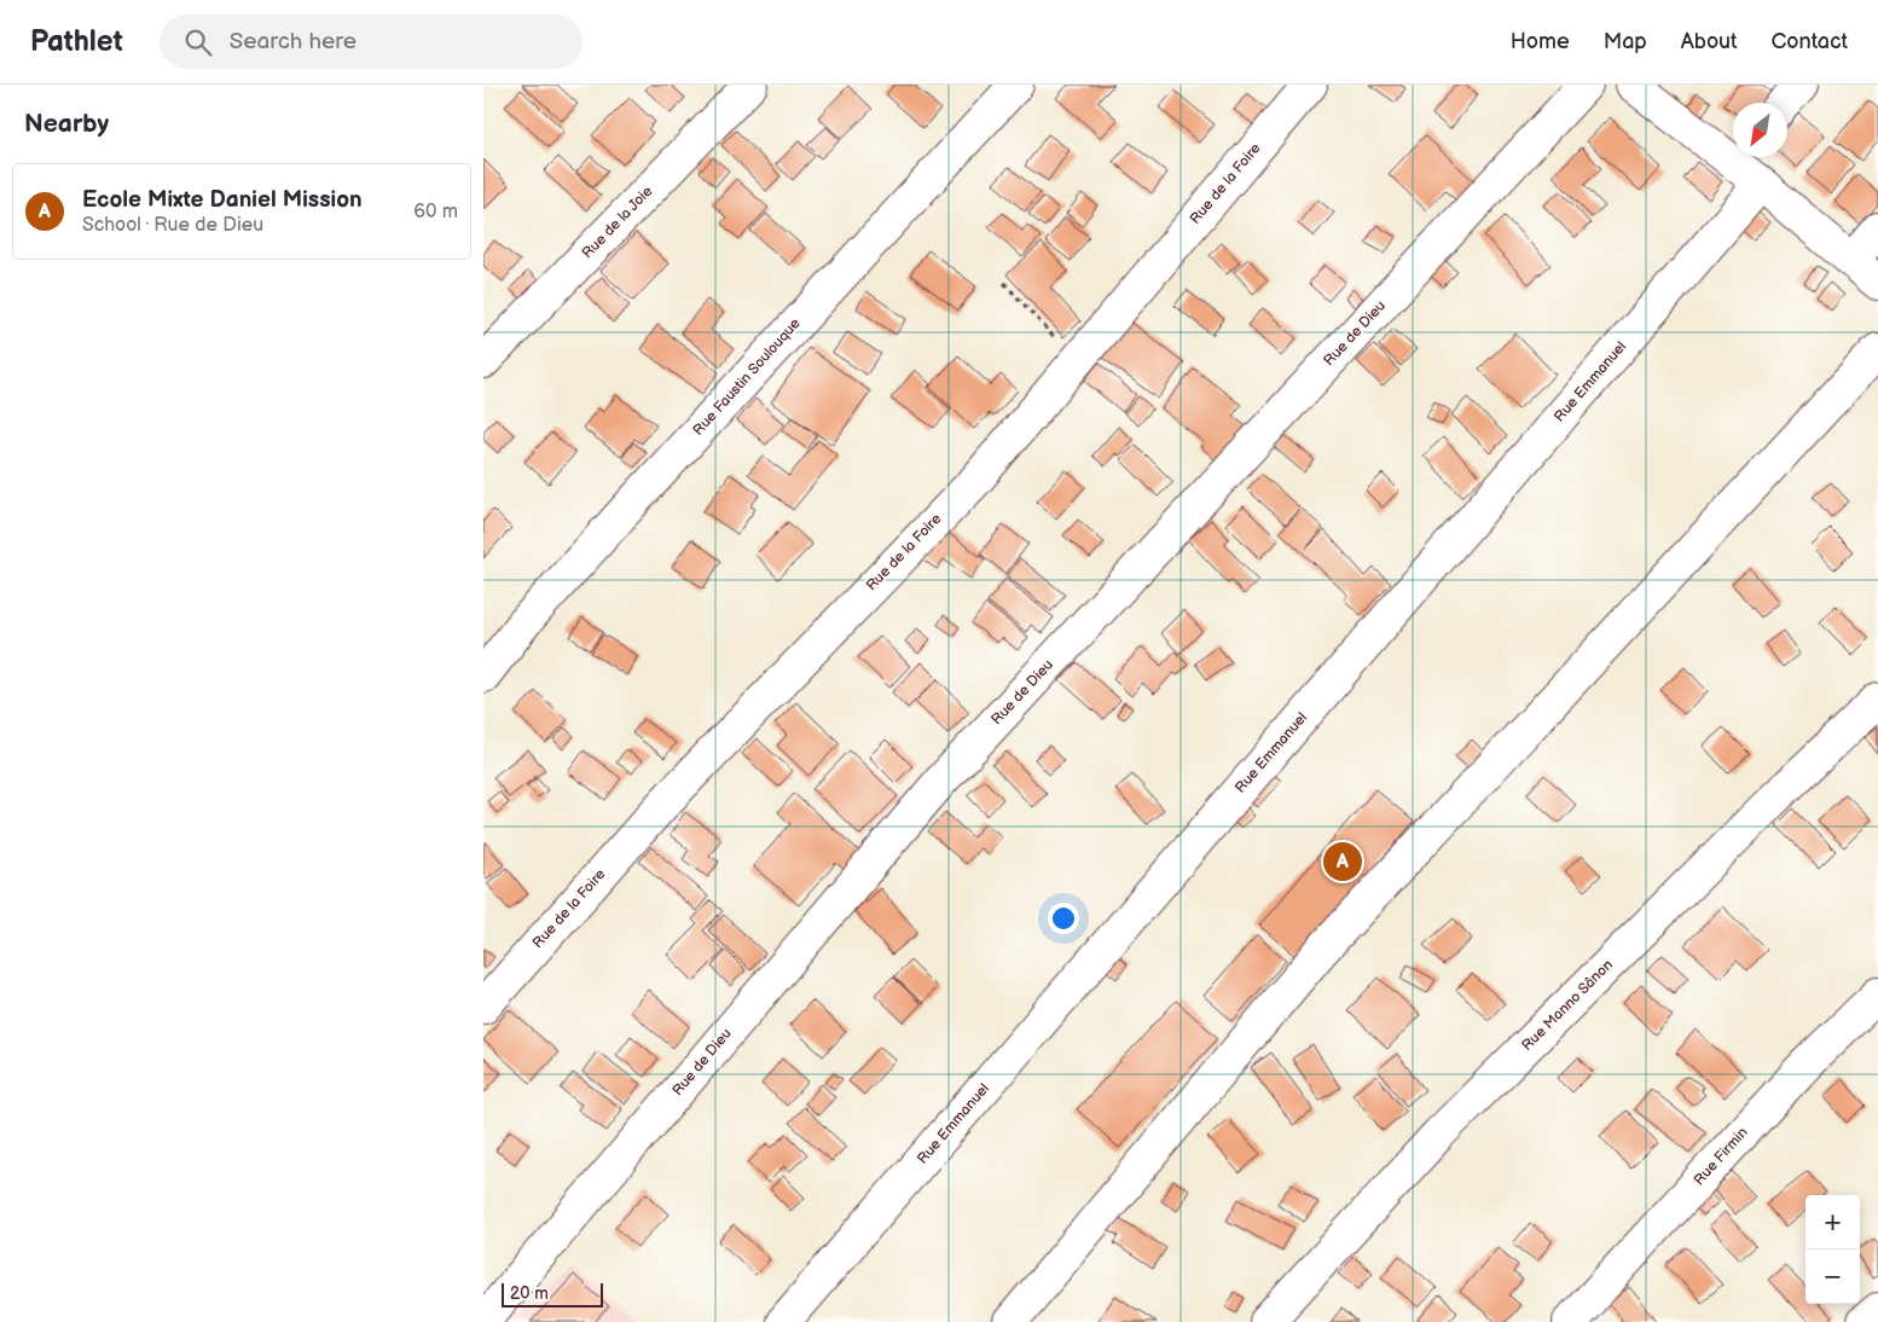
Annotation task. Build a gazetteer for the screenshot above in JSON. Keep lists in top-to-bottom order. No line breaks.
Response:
{"streets":{"street":["Rue de la Foire","Rue de la Joie","Rue de Dieu","Rue Faustin Soulouque","Rue Emmanuel","Rue Manno Sânon","Rue Firmin"]},"scale_bar":"20 m","north":"bottom left","page":{"header":"Pathlet","search":"Search here","nav":["Home","Map","About","Contact"],"heading":"Nearby","list":[{"mark":"A","name":"Ecole Mixte Daniel Mission","note":"School · Rue de Dieu","value":"60 m"}],"pins":"A","map_buttons":["+","−"],"scale":"20 m"}}
